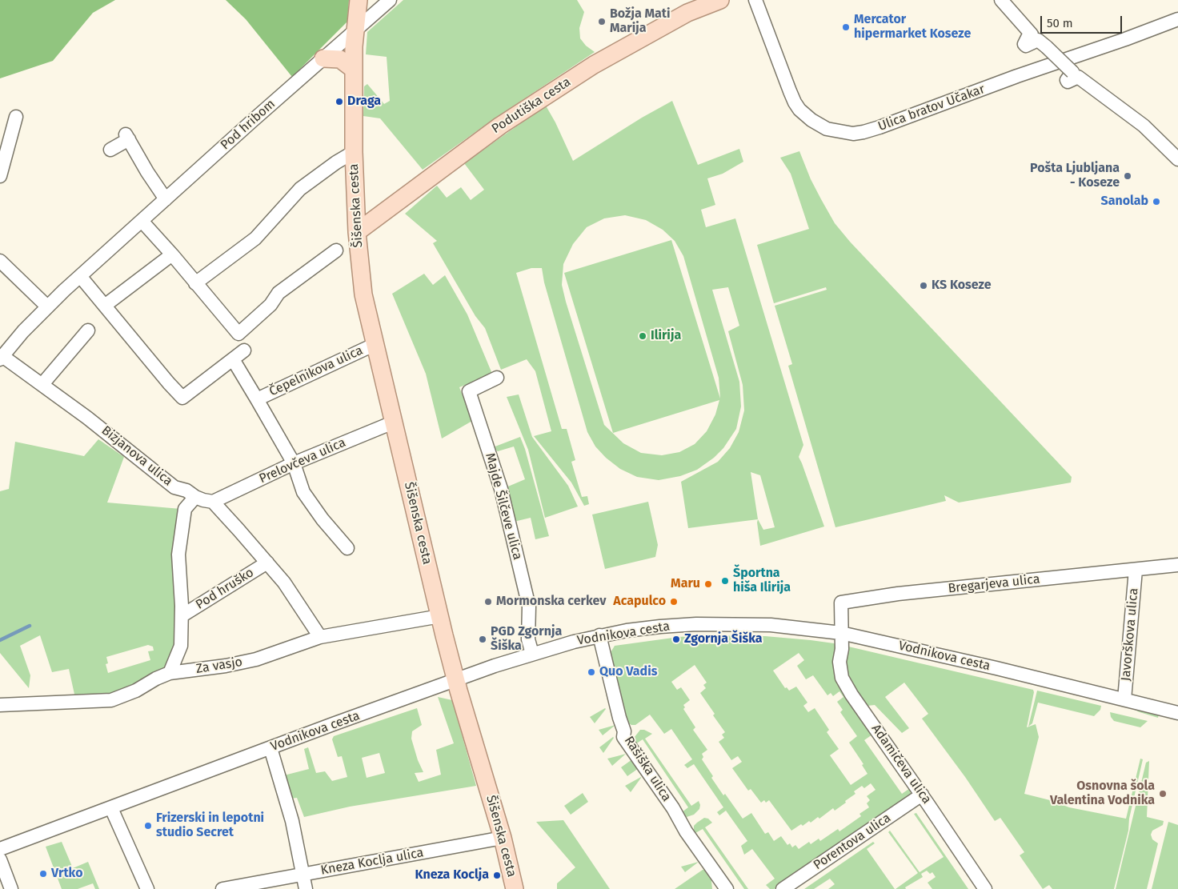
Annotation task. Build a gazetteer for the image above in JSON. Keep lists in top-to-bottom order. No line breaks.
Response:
{"streets":{"main road":["Podutiška cesta","Šišenska cesta"],"street":["Ulica bratov Učakar","Pod hribom","Čepelnikova ulica","Bizjanova ulica","Prelovčeva ulica","Majde Šilčeve ulica","Bregarjeva ulica","Pod hruško","Vodnikova cesta","Javorškova ulica","Za vasjo","Adamičeva ulica","Rašiška ulica","Porentova ulica","Kneza Koclja ulica"]},"crossings":[["Podutiška cesta","Šišenska cesta"],["Pod hribom","Šišenska cesta"],["Pod hribom","Bizjanova ulica"],["Šišenska cesta","Čepelnikova ulica"],["Šišenska cesta","Prelovčeva ulica"],["Šišenska cesta","Vodnikova cesta"],["Šišenska cesta","Za vasjo"],["Šišenska cesta","Kneza Koclja ulica"],["Bizjanova ulica","Prelovčeva ulica"],["Bizjanova ulica","Pod hruško"],["Majde Šilčeve ulica","Vodnikova cesta"],["Bregarjeva ulica","Vodnikova cesta"],["Bregarjeva ulica","Javorškova ulica"],["Bregarjeva ulica","Adamičeva ulica"],["Pod hruško","Za vasjo"],["Vodnikova cesta","Javorškova ulica"],["Vodnikova cesta","Adamičeva ulica"],["Vodnikova cesta","Rašiška ulica"],["Adamičeva ulica","Porentova ulica"]],"places":["Božja Mati Marija","Mercator hipermarket Koseze","Draga","Pošta Ljubljana - Koseze","Sanolab","KS Koseze","Ilirija","Športna hiša Ilirija","Maru","Mormonska cerkev","Acapulco","PGD Zgornja Šiška","Zgornja Šiška","Quo Vadis","Osnovna šola Valentina Vodnika","Frizerski in lepotni studio Secret","Vrtko","Kneza Koclja"],"scale_bar":"50 m"}
